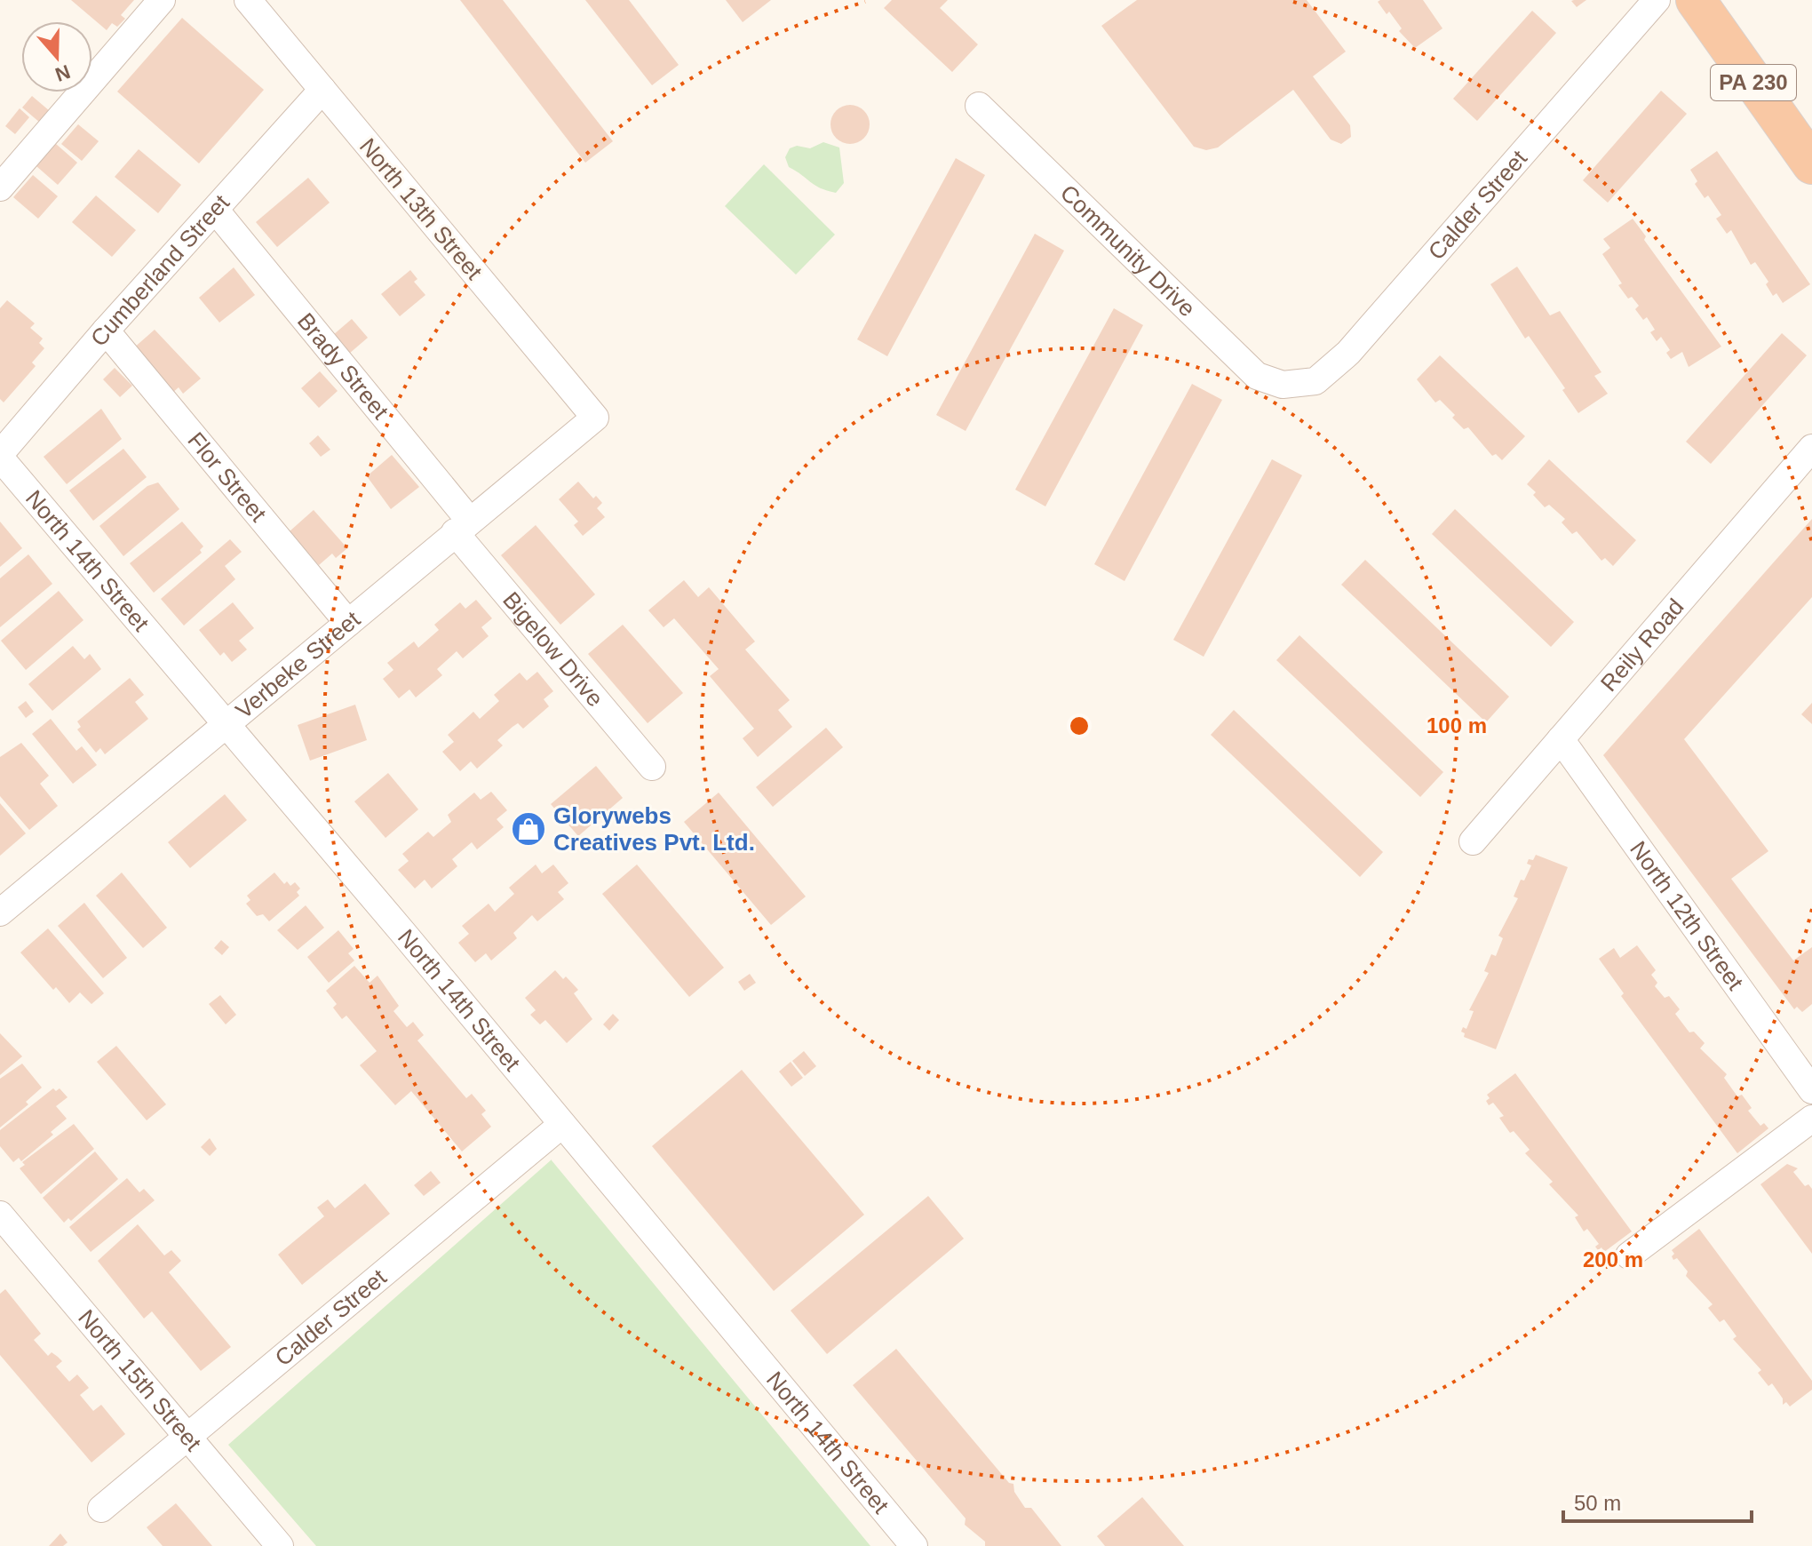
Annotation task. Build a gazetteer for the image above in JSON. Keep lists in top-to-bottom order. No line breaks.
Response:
{"streets":{"highway":["PA 230"],"street":["Calder Street","North 13th Street","Community Drive","Cumberland Street","Brady Street","Flor Street","North 14th Street","Reily Road","Bigelow Drive","Verbeke Street","North 12th Street","North 15th Street"]},"crossings":[["Calder Street","Community Drive"],["Calder Street","North 14th Street"],["Calder Street","North 15th Street"],["North 13th Street","Cumberland Street"],["North 13th Street","Verbeke Street"],["Cumberland Street","Brady Street"],["Cumberland Street","Flor Street"],["Cumberland Street","North 14th Street"],["Brady Street","Bigelow Drive"],["Brady Street","Verbeke Street"],["Flor Street","Verbeke Street"],["North 14th Street","Verbeke Street"],["Reily Road","North 12th Street"],["Bigelow Drive","Verbeke Street"]],"places":{"shop":["Glorywebs Creatives Pvt. Ltd."]},"scale_bar":"50 m","north":"bottom","rings":["100 m","200 m"]}
